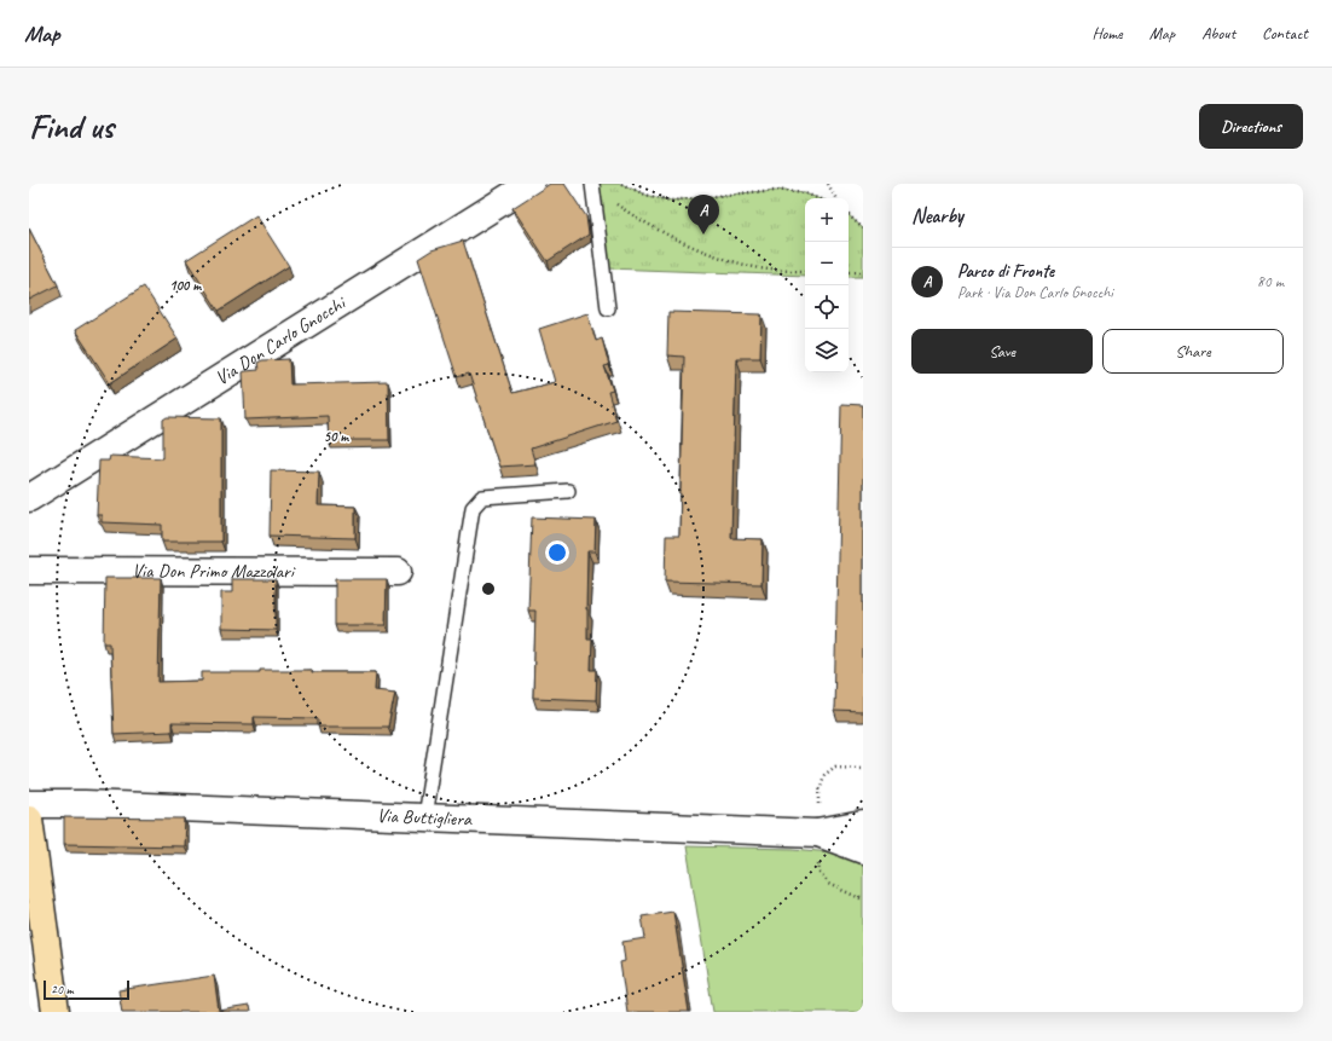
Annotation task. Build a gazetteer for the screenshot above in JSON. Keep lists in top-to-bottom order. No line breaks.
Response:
{"streets":{"street":["Via Don Carlo Gnocchi","Via Don Primo Mazzolari","Via Buttigliera"]},"scale_bar":"20 m","page":{"header":"Map","nav":["Home","Map","About","Contact"],"buttons":["Directions",["Save","Share"]],"title":"Find us","heading":"Nearby","pins":"A","map_buttons":["+","−"],"list":[{"mark":"A","name":"Parco di Fronte","note":"Park · Via Don Carlo Gnocchi","value":"80 m"}],"scale":"20 m"},"rings":["100 m","50 m"]}
